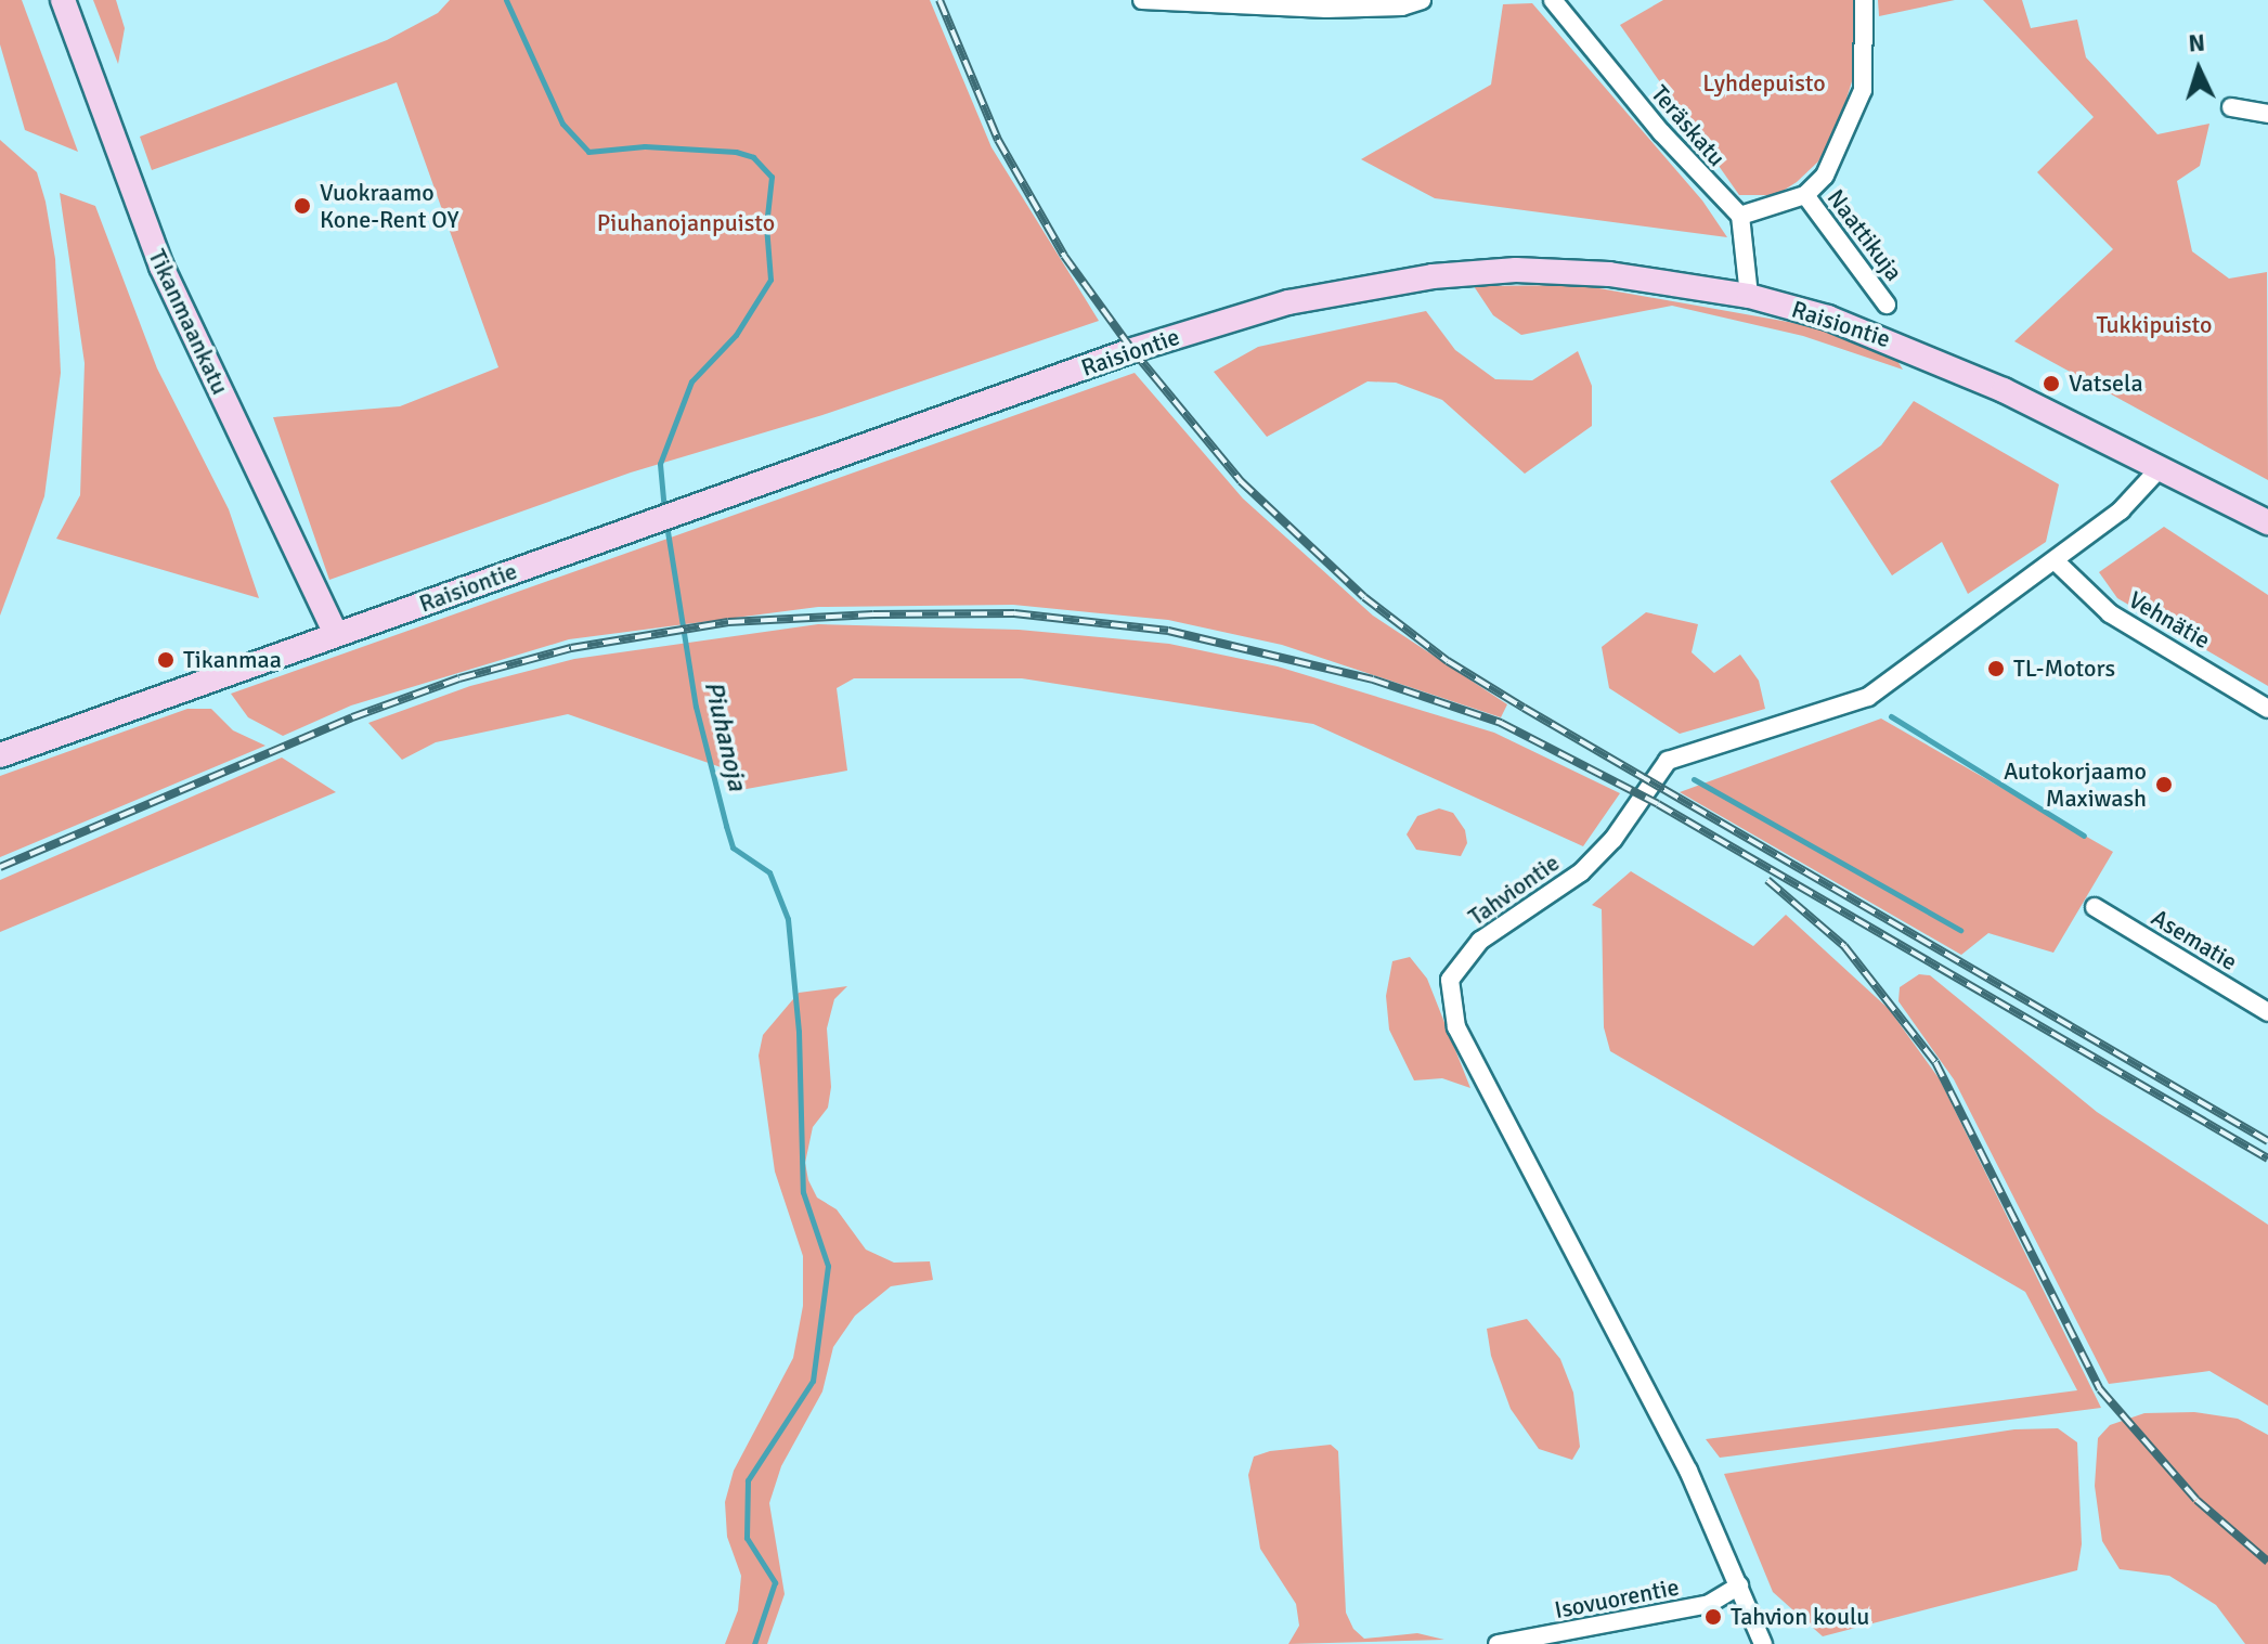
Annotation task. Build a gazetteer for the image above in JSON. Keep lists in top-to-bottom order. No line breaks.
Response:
{"streets":{"main road":["Tikanmaankatu","Raisiontie"],"street":["Teräskatu","Naattikuja","Vehnätie","Tahviontie","Asematie","Isovuorentie"]},"crossings":[["Tikanmaankatu","Raisiontie"],["Raisiontie","Tahviontie"],["Vehnätie","Tahviontie"],["Tahviontie","Isovuorentie"]],"water":["Piuhanoja"],"parks":["Lyhdepuisto","Piuhanojanpuisto","Tukkipuisto"],"places":["Vuokraamo Kone-Rent OY","Vatsela","Tikanmaa","TL-Motors","Autokorjaamo Maxiwash","Tahvion koulu"],"north":"top"}
